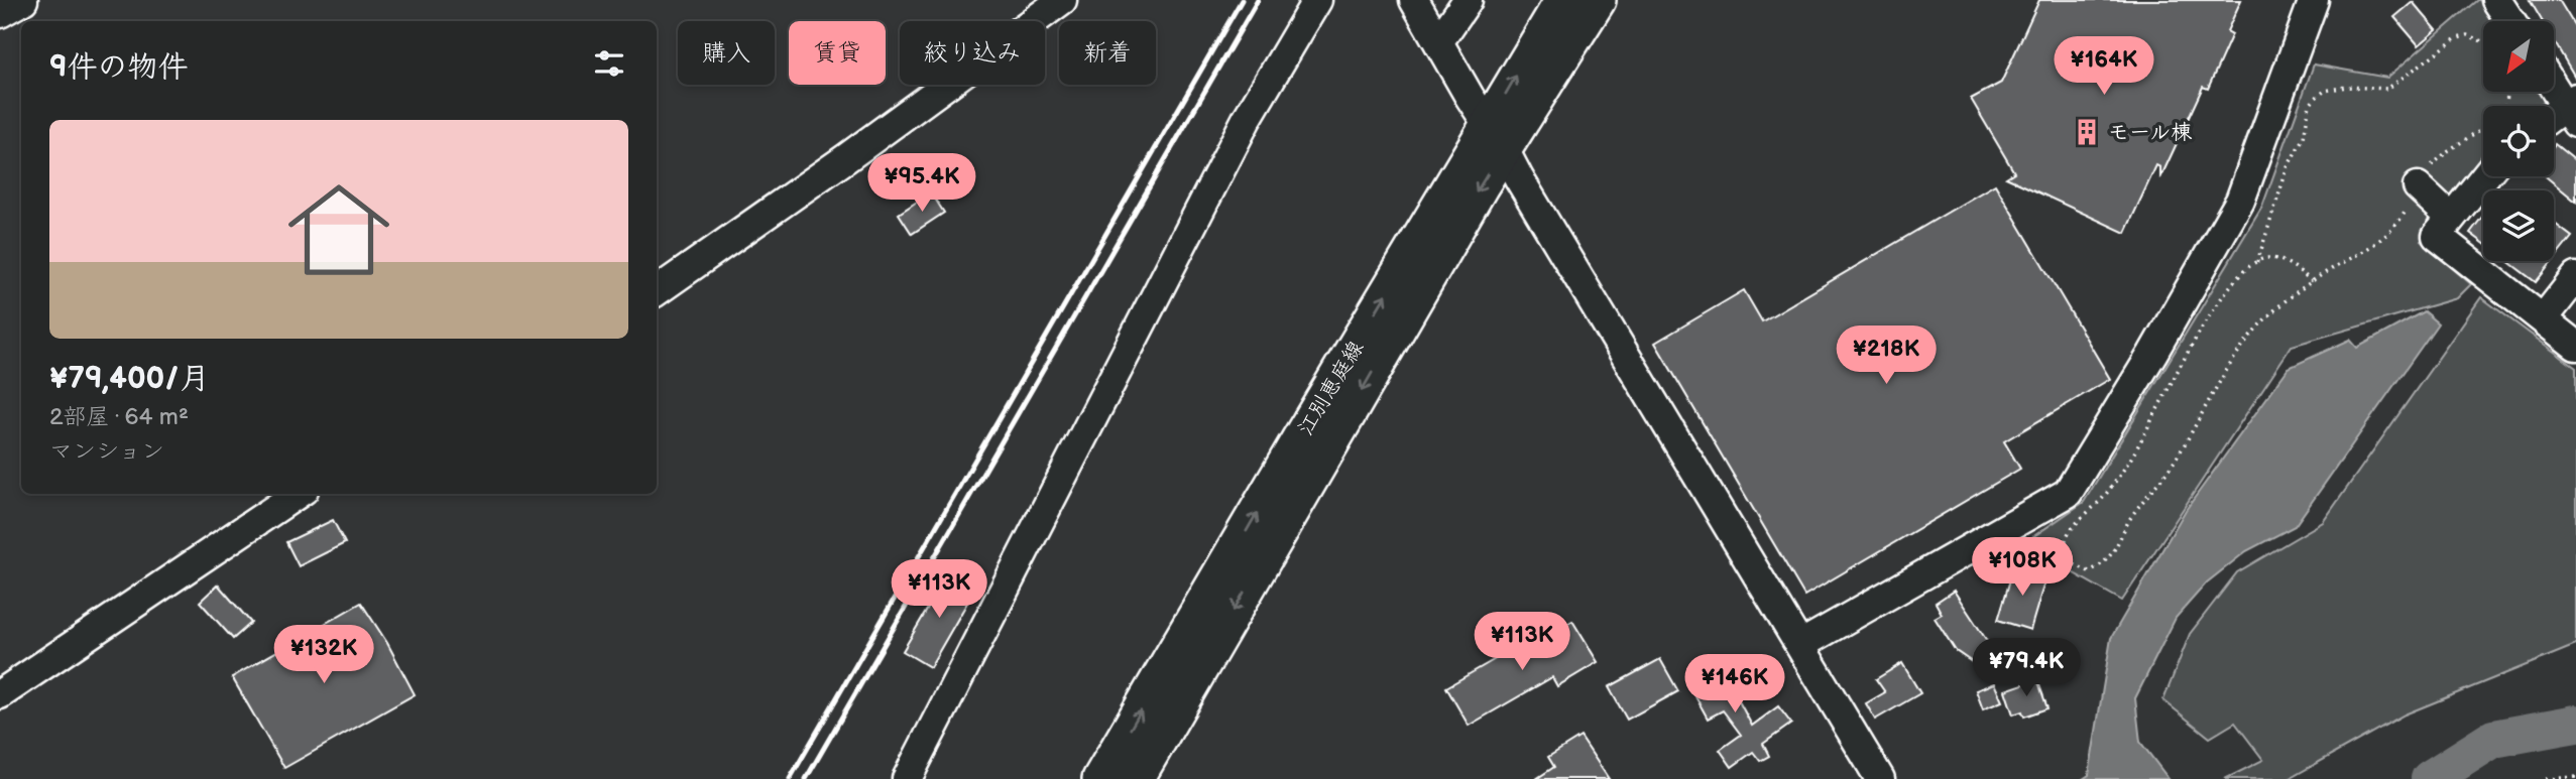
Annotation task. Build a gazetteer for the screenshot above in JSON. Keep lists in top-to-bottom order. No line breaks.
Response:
{"streets":{"main road":["江別恵庭線"]},"places":{"building":["モール棟"]},"north":"bottom left","page":{"chip":["購入","賃貸","絞り込み","新着"],"heading":"9件の物件","price":["¥164K","¥95.4K","¥218K","¥108K","¥113K","¥113K","¥132K","¥79.4K","¥146K"],"list":[{"name":"¥79,400/月","note":"2部屋 · 64 m² · マンション"}]}}
